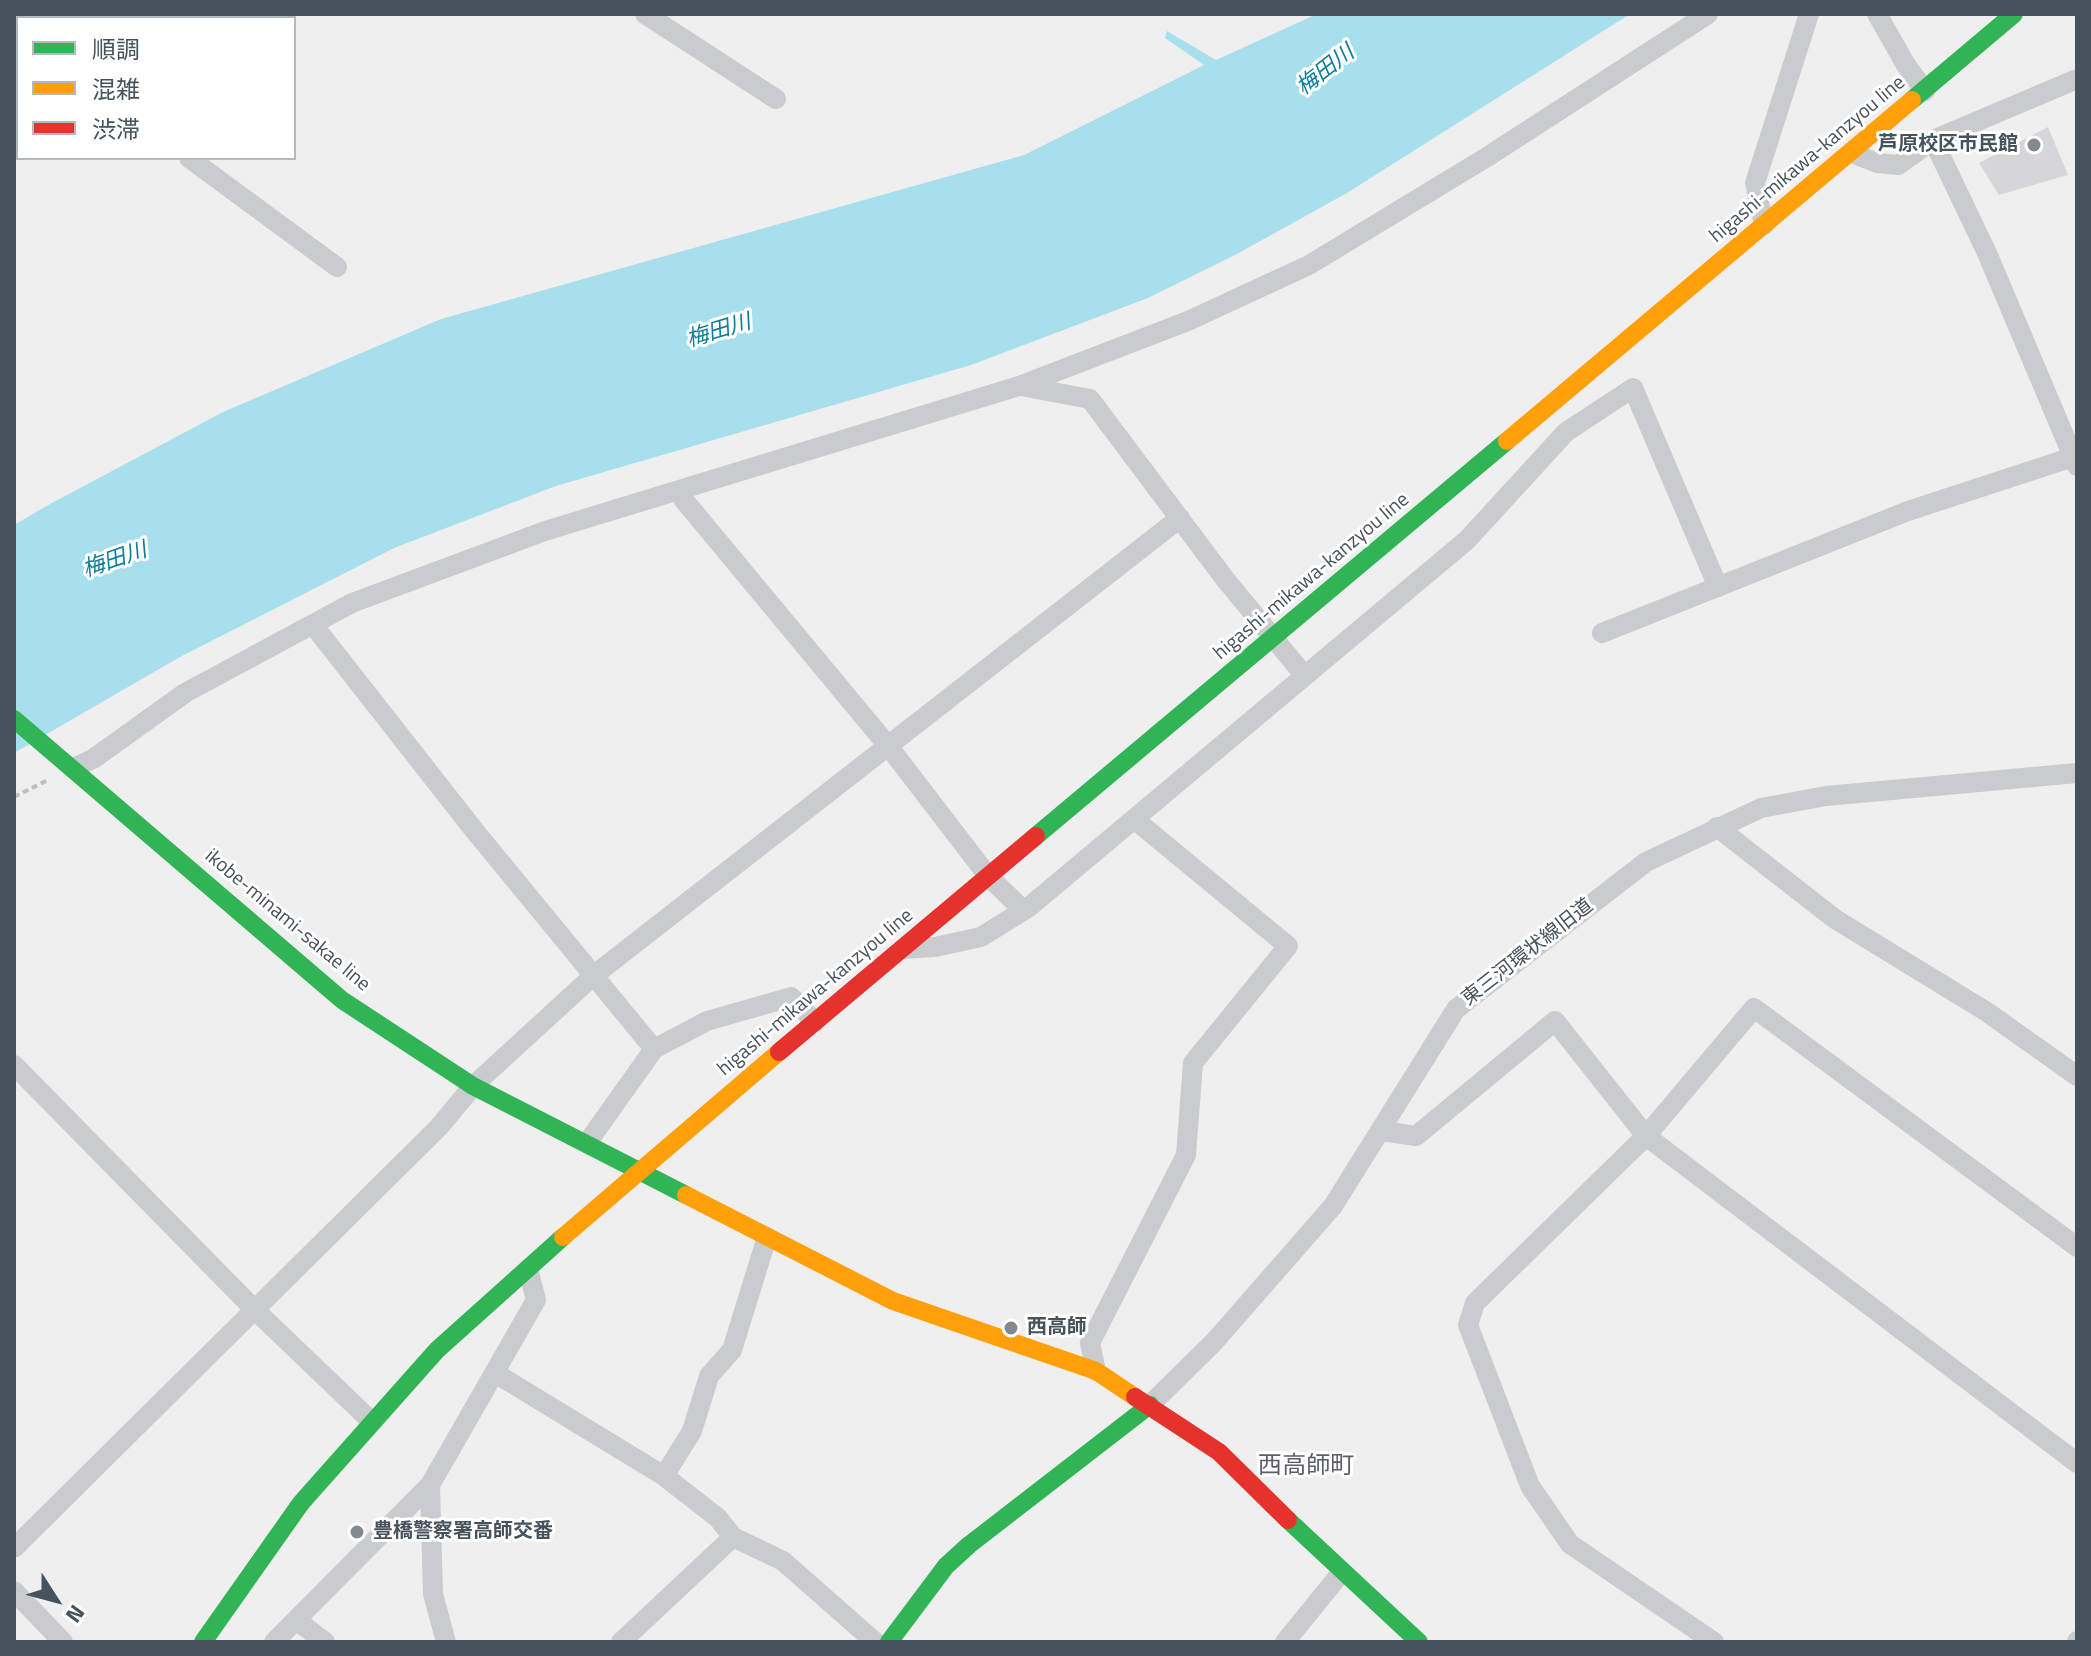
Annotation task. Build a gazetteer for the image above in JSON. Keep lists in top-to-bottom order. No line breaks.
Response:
{"streets":{"main road":["higashi-mikawa-kanzyou line","ikobe-minami-sakae line"],"street":["東三河環状線旧道"]},"crossings":[["higashi-mikawa-kanzyou line","ikobe-minami-sakae line"]],"districts":["西高師町"],"water":["梅田川"],"places":["芦原校区市民館","西高師","豊橋警察署高師交番"],"legend":["順調","混雑","渋滞"],"north":"bottom right"}
